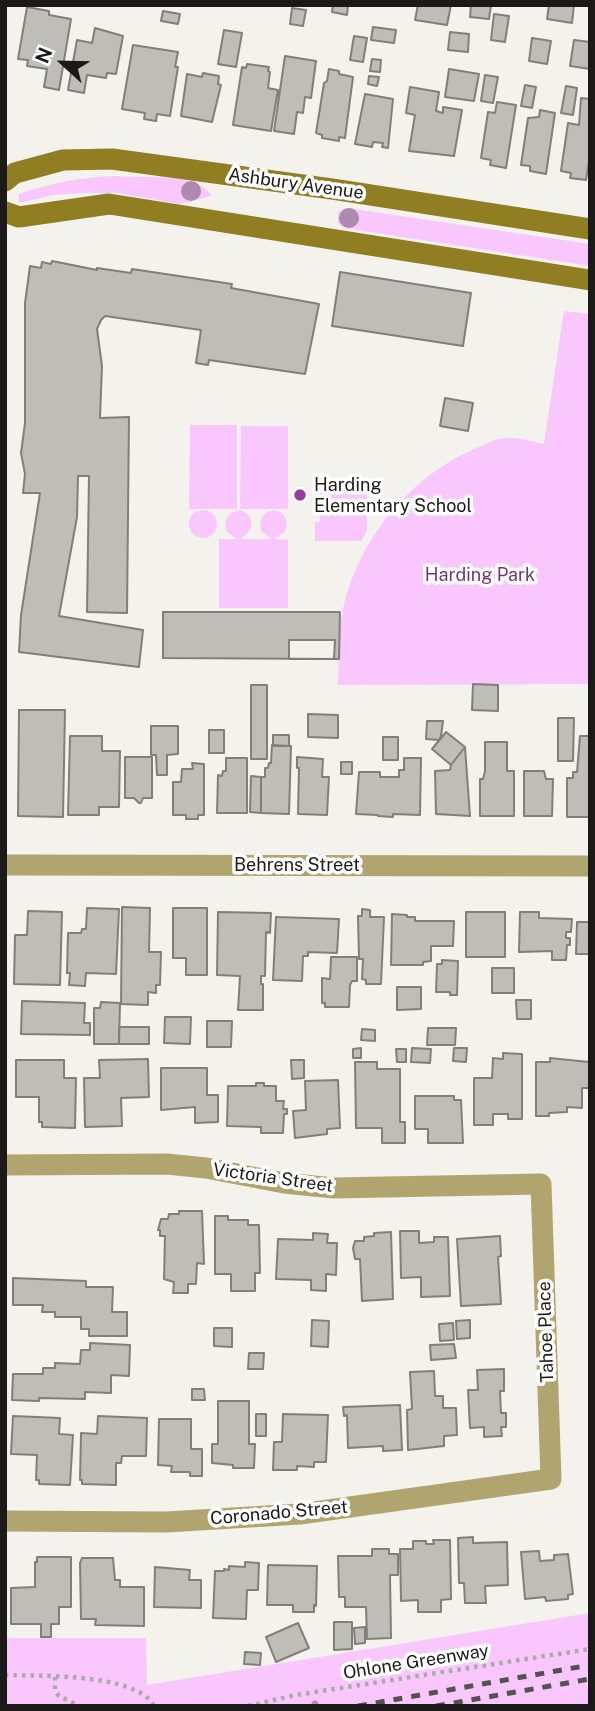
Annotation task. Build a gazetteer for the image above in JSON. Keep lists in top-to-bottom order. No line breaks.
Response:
{"streets":{"street":["Ashbury Avenue","Behrens Street","Victoria Street","Tahoe Place","Coronado Street"],"path":["Ohlone Greenway"]},"crossings":[["Victoria Street","Tahoe Place"],["Tahoe Place","Coronado Street"]],"parks":["Harding Park"],"places":["Harding Elementary School"],"north":"left"}
